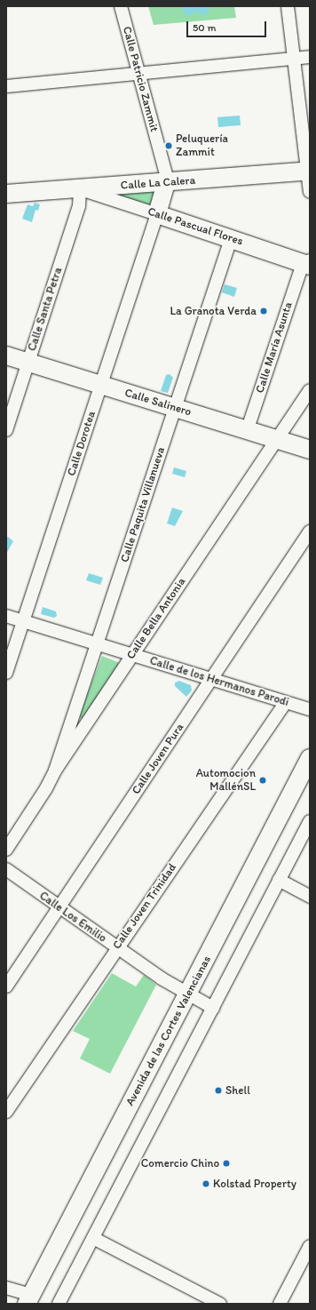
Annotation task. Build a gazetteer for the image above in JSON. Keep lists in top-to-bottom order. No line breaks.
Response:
{"streets":{"main road":["Calle Patricio Zammit","Calle La Calera","Calle Pascual Flores","Calle Salinero","Avenida de las Cortes Valencianas"],"street":["Calle Santa Petra","Calle María Asunta","Calle Dorotea","Calle Paquita Villanueva","Calle Bella Antonia","Calle de los Hermanos Parodi","Calle Joven Pura","Calle Joven Trinidad","Calle Los Emilio"]},"crossings":[["Calle Patricio Zammit","Calle La Calera"],["Calle Patricio Zammit","Calle Pascual Flores"],["Calle Patricio Zammit","Calle Dorotea"],["Calle La Calera","Calle Pascual Flores"],["Calle La Calera","Calle Santa Petra"],["Calle Pascual Flores","Calle Santa Petra"],["Calle Pascual Flores","Calle María Asunta"],["Calle Pascual Flores","Calle Dorotea"],["Calle Pascual Flores","Calle Paquita Villanueva"],["Calle Santa Petra","Calle Salinero"],["Calle María Asunta","Calle Salinero"],["Calle Salinero","Calle Dorotea"],["Calle Salinero","Calle Paquita Villanueva"],["Calle Salinero","Calle Bella Antonia"],["Calle Dorotea","Calle de los Hermanos Parodi"],["Calle Paquita Villanueva","Calle Bella Antonia"],["Calle Paquita Villanueva","Calle de los Hermanos Parodi"],["Calle Bella Antonia","Calle de los Hermanos Parodi"],["Calle de los Hermanos Parodi","Calle Joven Pura"],["Calle de los Hermanos Parodi","Calle Joven Trinidad"],["Calle Joven Pura","Calle Los Emilio"],["Calle Joven Trinidad","Calle Los Emilio"],["Calle Los Emilio","Avenida de las Cortes Valencianas"]],"places":["Peluquería Zammit","La Granota Verda","Automocion MallénSL","Shell","Comercio Chino","Kolstad Property"],"scale_bar":"50 m"}
